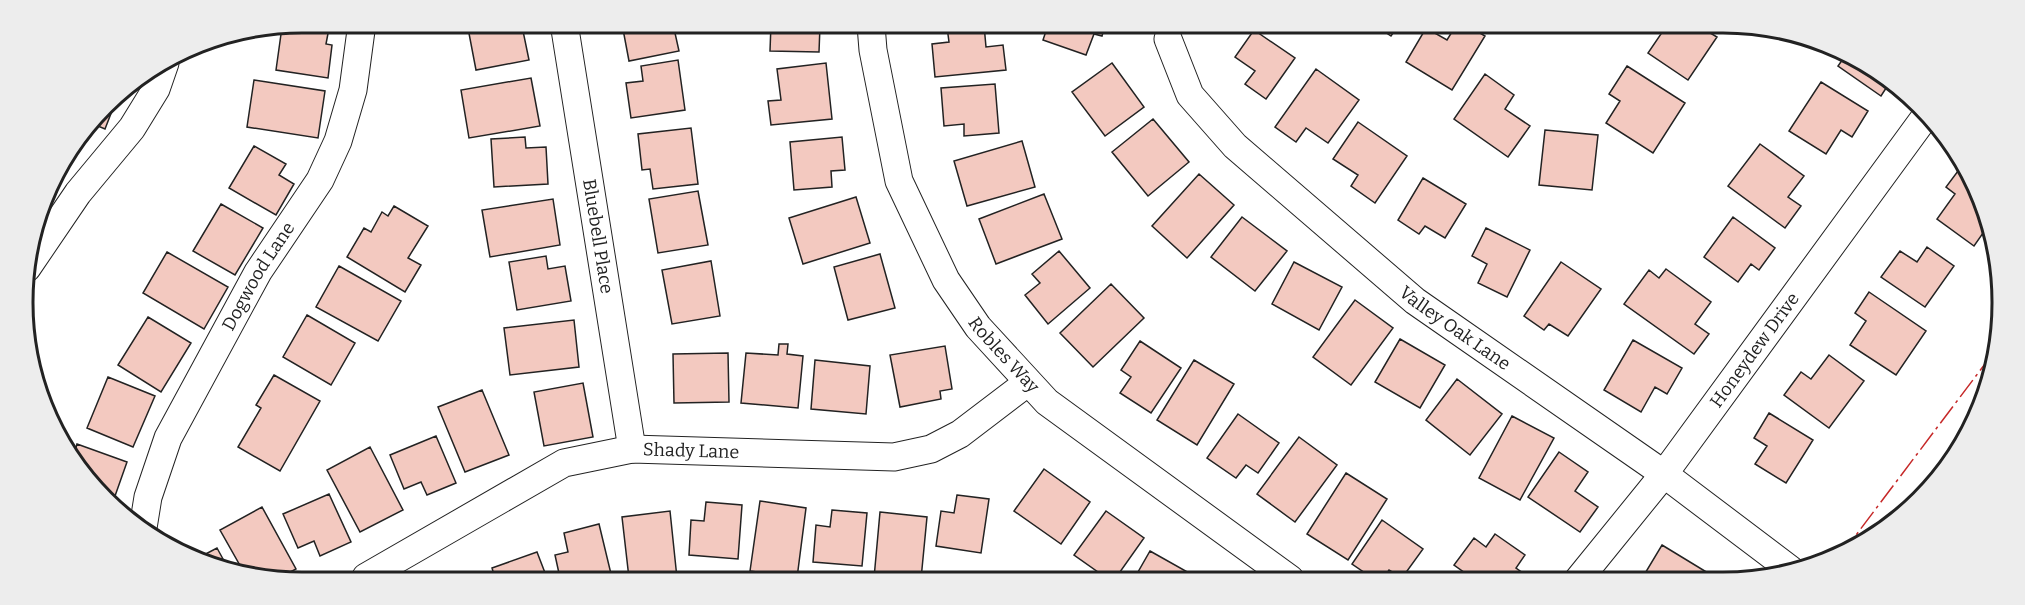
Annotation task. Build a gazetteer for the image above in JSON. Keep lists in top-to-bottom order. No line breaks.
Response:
{"streets":{"street":["Bluebell Place","Dogwood Lane","Valley Oak Lane","Honeydew Drive","Robles Way","Shady Lane"]},"crossings":[["Bluebell Place","Shady Lane"],["Valley Oak Lane","Honeydew Drive"],["Robles Way","Shady Lane"]]}
